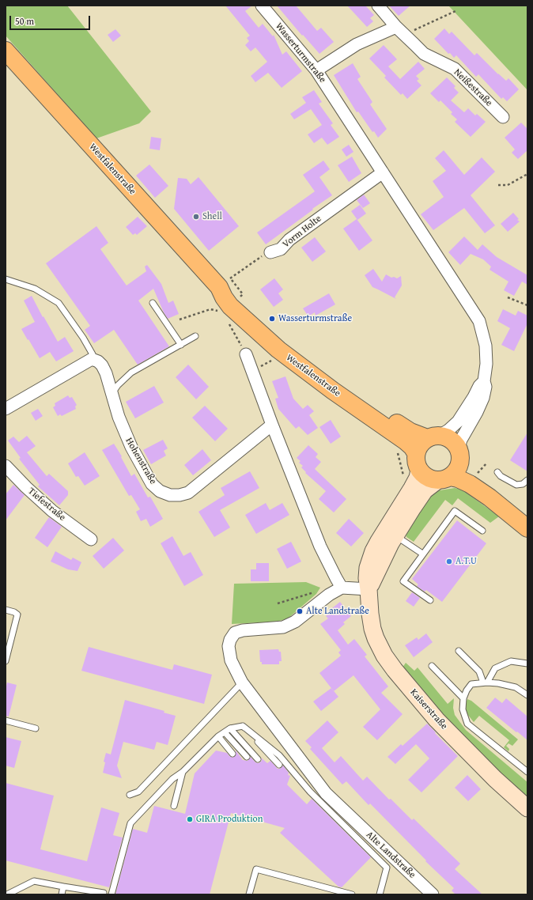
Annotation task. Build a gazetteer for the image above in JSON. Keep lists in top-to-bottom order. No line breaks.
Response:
{"streets":{"main road":["Westfalenstraße","Kaiserstraße"],"street":["Wasserturmstraße","Neißestraße","Vorm Holte","Hohenstraße","Tiefestraße","Alte Landstraße"]},"crossings":[["Wasserturmstraße","Westfalenstraße"],["Wasserturmstraße","Vorm Holte"],["Wasserturmstraße","Kaiserstraße"],["Westfalenstraße","Kaiserstraße"]],"places":["Shell","Wasserturmstraße","A.T.U","Alte Landstraße","GIRA Produktion"],"scale_bar":"50 m"}
